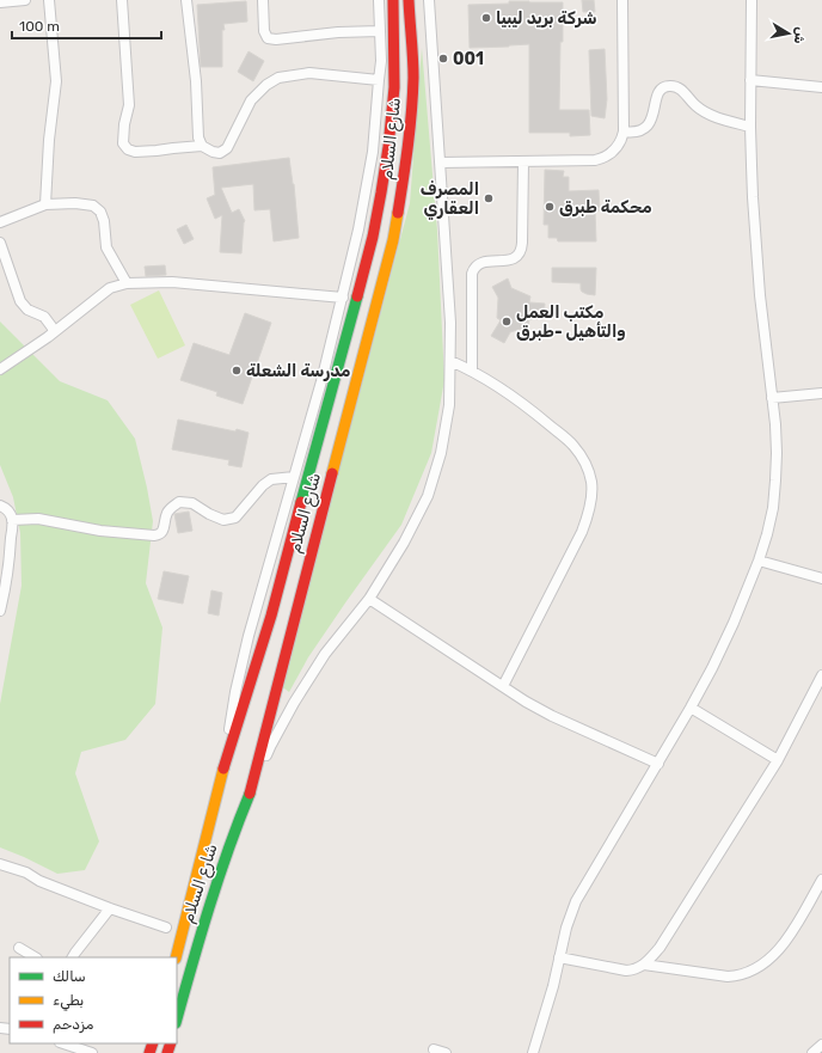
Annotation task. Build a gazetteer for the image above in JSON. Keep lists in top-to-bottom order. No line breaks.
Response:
{"streets":{"main road":["شارع السلام"]},"places":["شركة بريد ليبيا","001","المصرف العقاري","محكمة طبرق","مكتب العمل والتأهيل -طبرق","مدرسة الشعلة"],"legend":["سالك","بطيء","مزدحم"],"scale_bar":"100 m","north":"right"}
